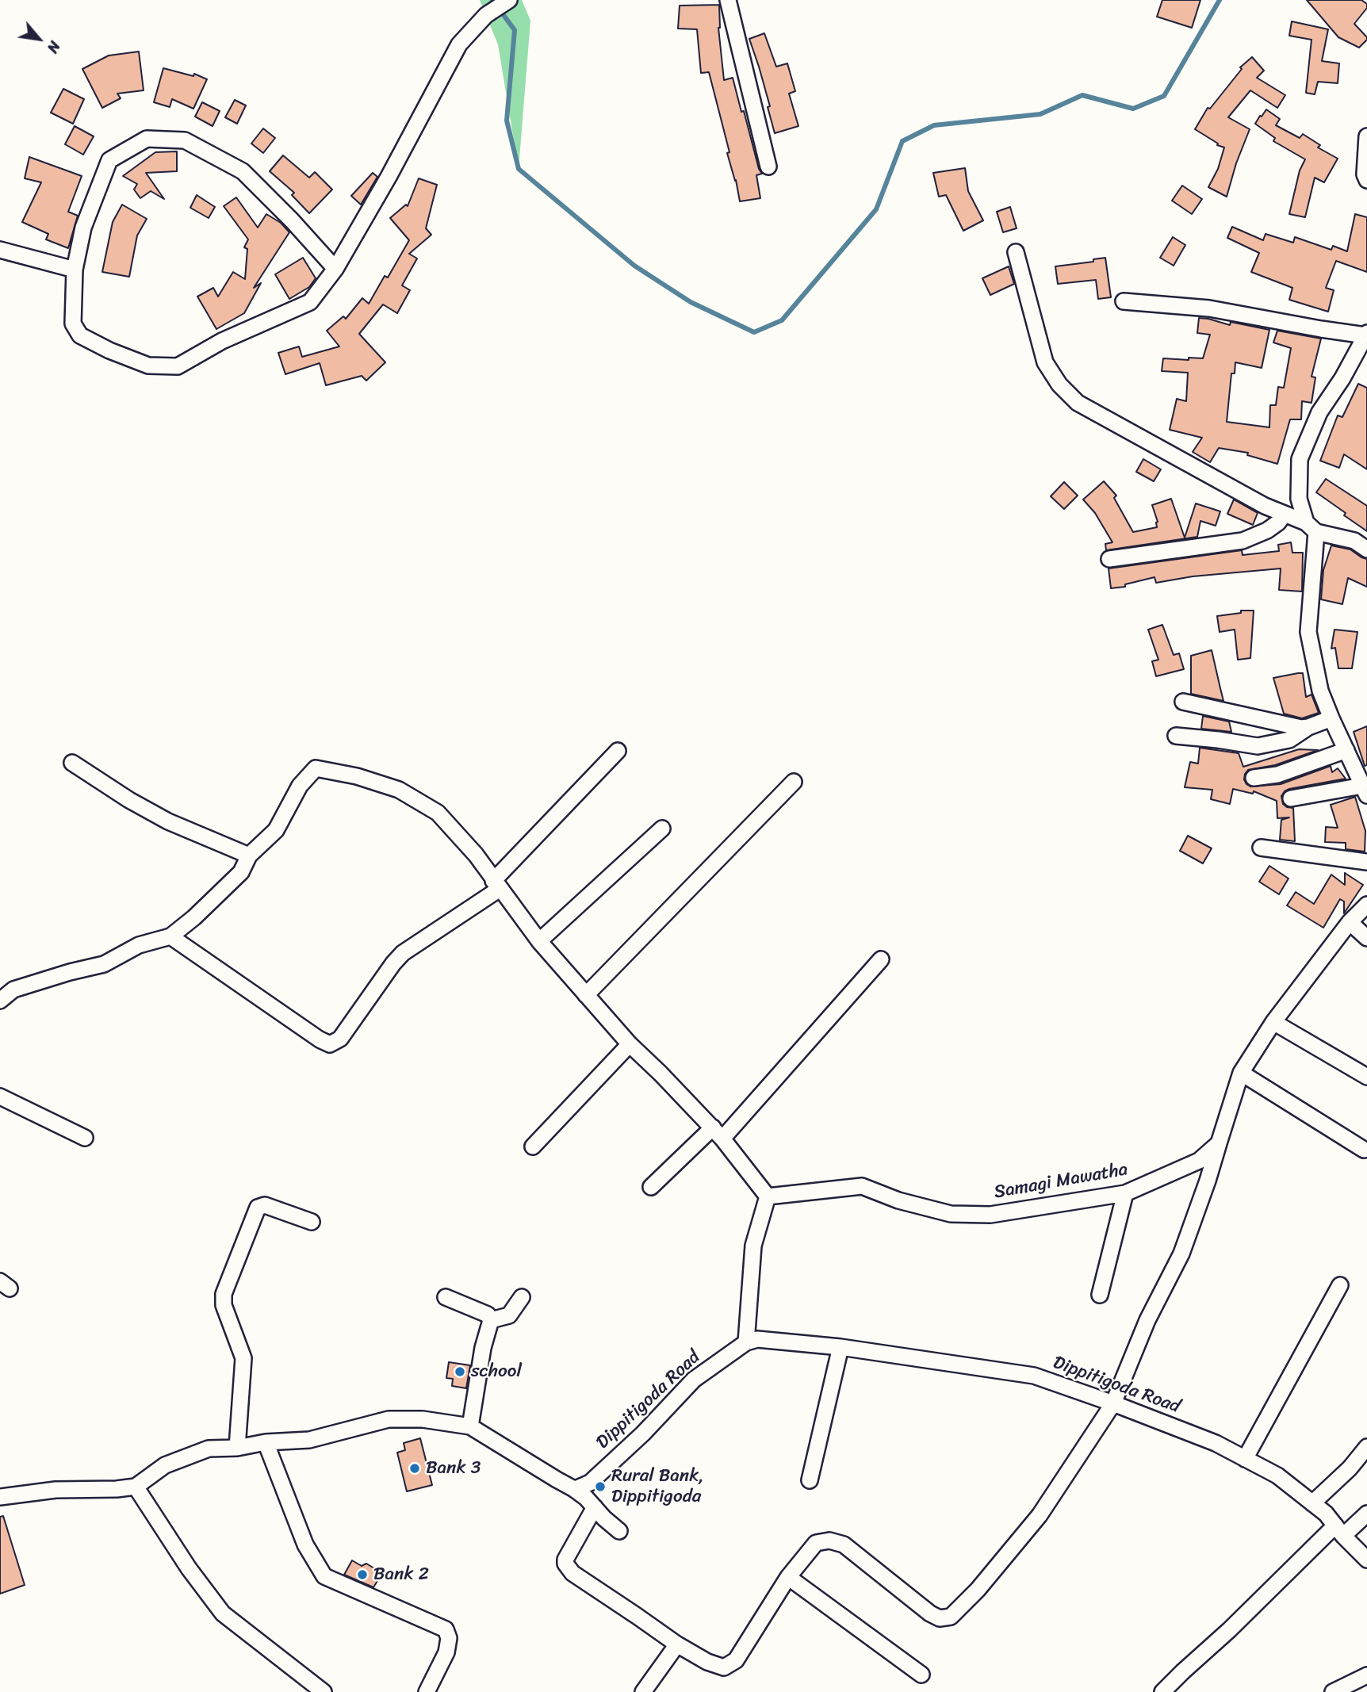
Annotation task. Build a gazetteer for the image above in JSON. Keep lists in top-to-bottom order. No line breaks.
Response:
{"streets":{"street":["Samagi Mawatha","Dippitigoda Road"]},"places":["school","Bank 3","Rural Bank, Dippitigoda","Bank 2"],"north":"bottom right"}
